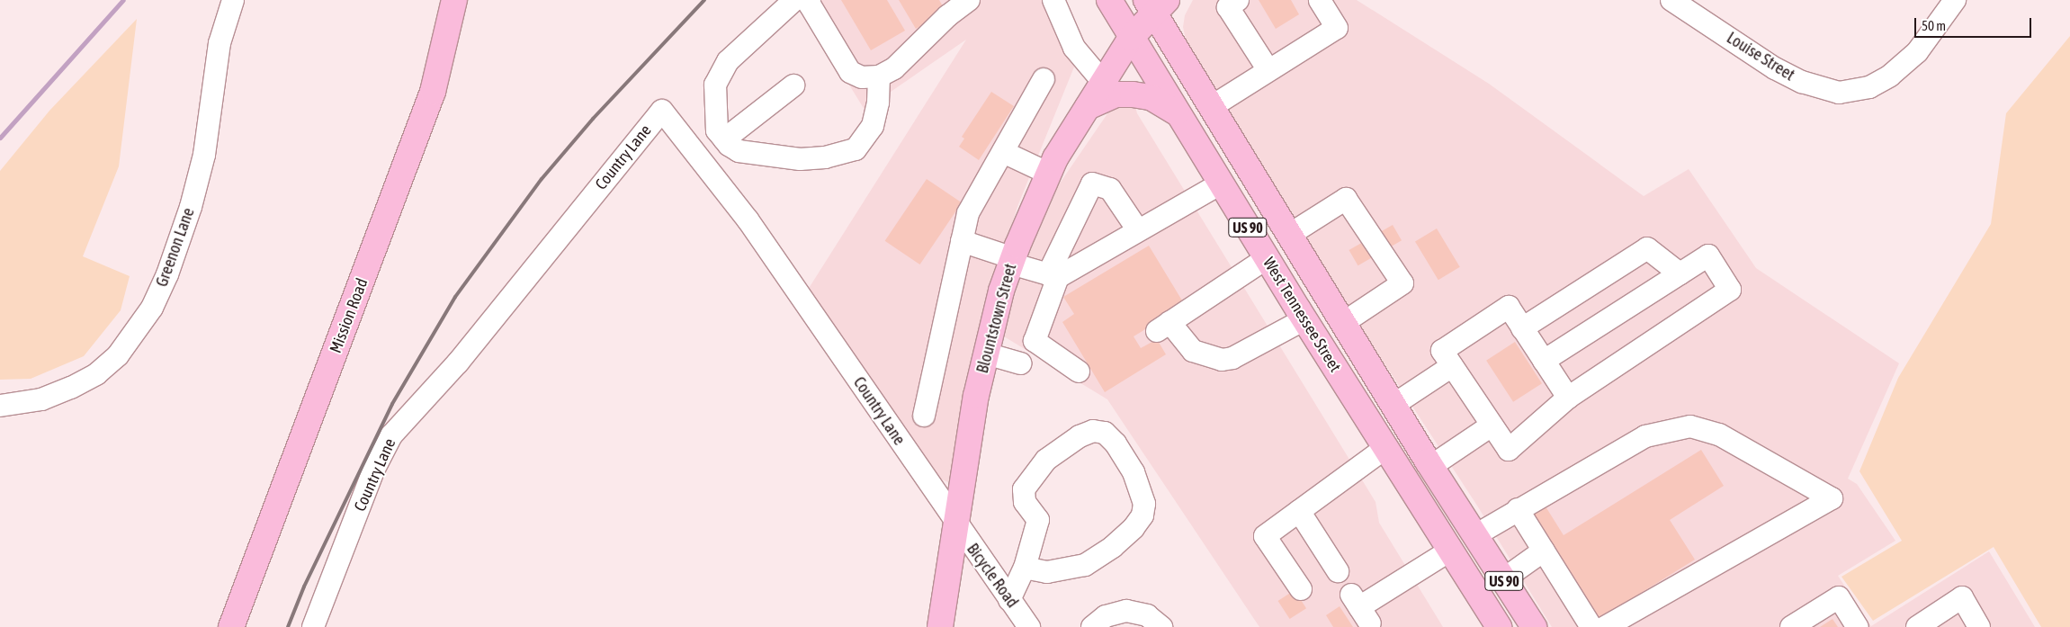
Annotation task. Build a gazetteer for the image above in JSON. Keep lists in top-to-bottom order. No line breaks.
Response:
{"streets":{"main road":["US 90","West Tennessee Street","Mission Road","Blountstown Street"],"street":["Louise Street","Country Lane","Greenon Lane","Bicycle Road"]},"crossings":[["Country Lane","Blountstown Street"],["Country Lane","Bicycle Road"],["West Tennessee Street","Blountstown Street"],["Blountstown Street","Bicycle Road"]],"scale_bar":"50 m"}
